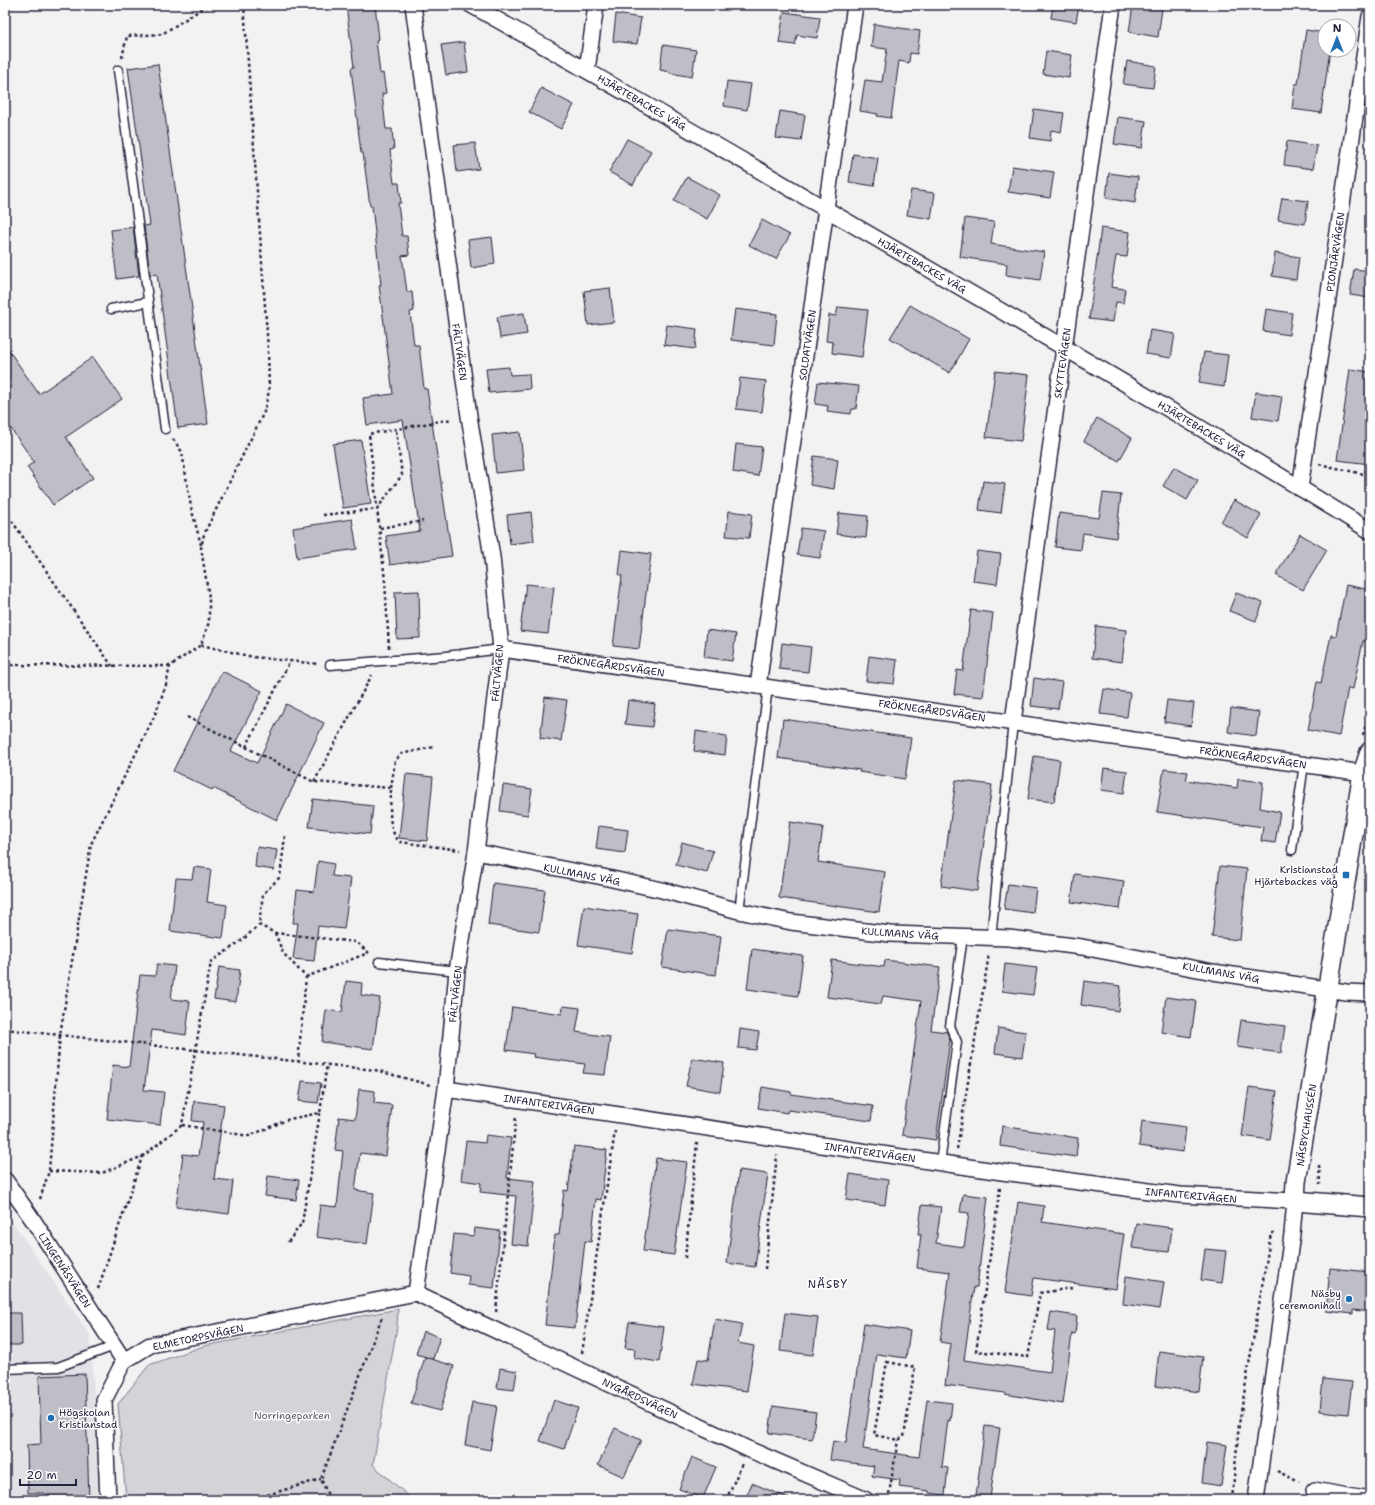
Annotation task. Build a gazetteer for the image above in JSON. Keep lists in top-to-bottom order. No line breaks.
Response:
{"streets":{"street":["HJÄRTEBACKES VÄG","PIONJÄRVÄGEN","SOLDATVÄGEN","FÄLTVÄGEN","SKYTTEVÄGEN","FRÖKNEGÅRDSVÄGEN","KULLMANS VÄG","INFANTERIVÄGEN","NÄSBYCHAUSSÉN","LINGENÄSVÄGEN","ELMETORPSVÄGEN","NYGÅRDSVÄGEN"]},"crossings":[["HJÄRTEBACKES VÄG","PIONJÄRVÄGEN"],["HJÄRTEBACKES VÄG","SOLDATVÄGEN"],["HJÄRTEBACKES VÄG","SKYTTEVÄGEN"],["SOLDATVÄGEN","FRÖKNEGÅRDSVÄGEN"],["FÄLTVÄGEN","FRÖKNEGÅRDSVÄGEN"],["FÄLTVÄGEN","KULLMANS VÄG"],["FÄLTVÄGEN","INFANTERIVÄGEN"],["FÄLTVÄGEN","ELMETORPSVÄGEN"],["FÄLTVÄGEN","NYGÅRDSVÄGEN"],["SKYTTEVÄGEN","FRÖKNEGÅRDSVÄGEN"],["FRÖKNEGÅRDSVÄGEN","NÄSBYCHAUSSÉN"],["KULLMANS VÄG","NÄSBYCHAUSSÉN"],["INFANTERIVÄGEN","NÄSBYCHAUSSÉN"],["LINGENÄSVÄGEN","ELMETORPSVÄGEN"],["ELMETORPSVÄGEN","NYGÅRDSVÄGEN"]],"districts":["NÄSBY"],"parks":["Norringeparken"],"places":{"transit":["Kristianstad Hjärtebackes väg"],"other":["Näsby ceremonihall","Högskolan Kristianstad"]},"scale_bar":"20 m","north":"top"}
